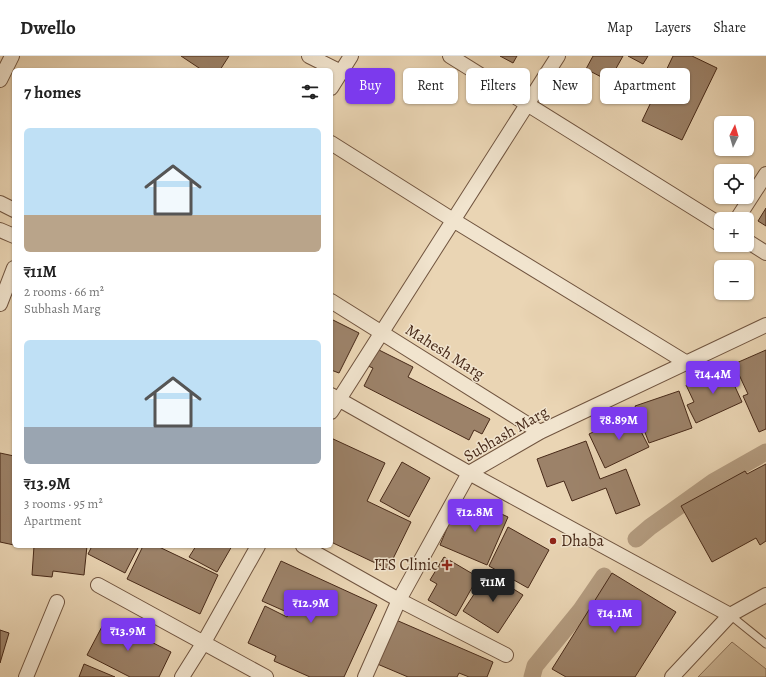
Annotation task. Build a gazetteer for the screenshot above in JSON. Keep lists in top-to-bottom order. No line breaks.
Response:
{"streets":{"street":["Mahesh Marg","Subhash Marg"]},"crossings":[["Mahesh Marg","Subhash Marg"]],"places":{"other":["Dhaba"],"health":["ITS Clinic"]},"north":"top","page":{"header":"Dwello","nav":["Map","Layers","Share"],"chip":["Buy","Rent","Filters","New","Apartment"],"heading":"7 homes","map_buttons":["+","−"],"list":[{"name":"₹11M","note":"2 rooms · 66 m² · Subhash Marg"},{"name":"₹13.9M","note":"3 rooms · 95 m² · Apartment"}],"price":["₹14.4M","₹8.89M","₹12.8M","₹11M","₹12.9M","₹14.1M","₹13.9M"]}}
